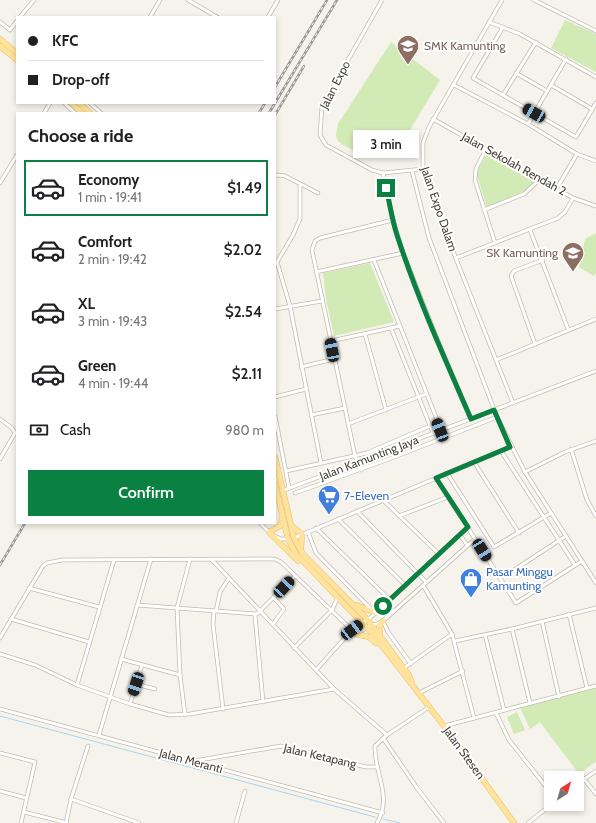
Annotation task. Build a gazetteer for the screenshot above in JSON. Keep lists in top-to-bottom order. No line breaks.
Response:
{"streets":{"main road":["Jalan Stesen"],"street":["Jalan Expo","Jalan Sekolah Rendah 2","Jalan Expo Dalam","Jalan Kamunting Jaya","Jalan Ketapang","Jalan Meranti"]},"crossings":[["Jalan Expo","Jalan Expo Dalam"],["Jalan Sekolah Rendah 2","Jalan Expo Dalam"],["Jalan Expo Dalam","Jalan Kamunting Jaya"],["Jalan Ketapang","Jalan Meranti"]],"places":{"school or university":["SMK Kamunting","SK Kamunting"],"supermarket":["7-Eleven"],"shop":["Pasar Minggu Kamunting"]},"north":"top right","page":{"banner":["KFC","Drop-off"],"heading":"Choose a ride","bubble":"3 min","list":[{"name":"Economy","note":"1 min · 19:41","value":"$1.49"},{"name":"Comfort","note":"2 min · 19:42","value":"$2.02"},{"name":"XL","note":"3 min · 19:43","value":"$2.54"},{"name":"Green","note":"4 min · 19:44","value":"$2.11"}],"pay":["Cash","980 m"],"buttons":"Confirm"}}
